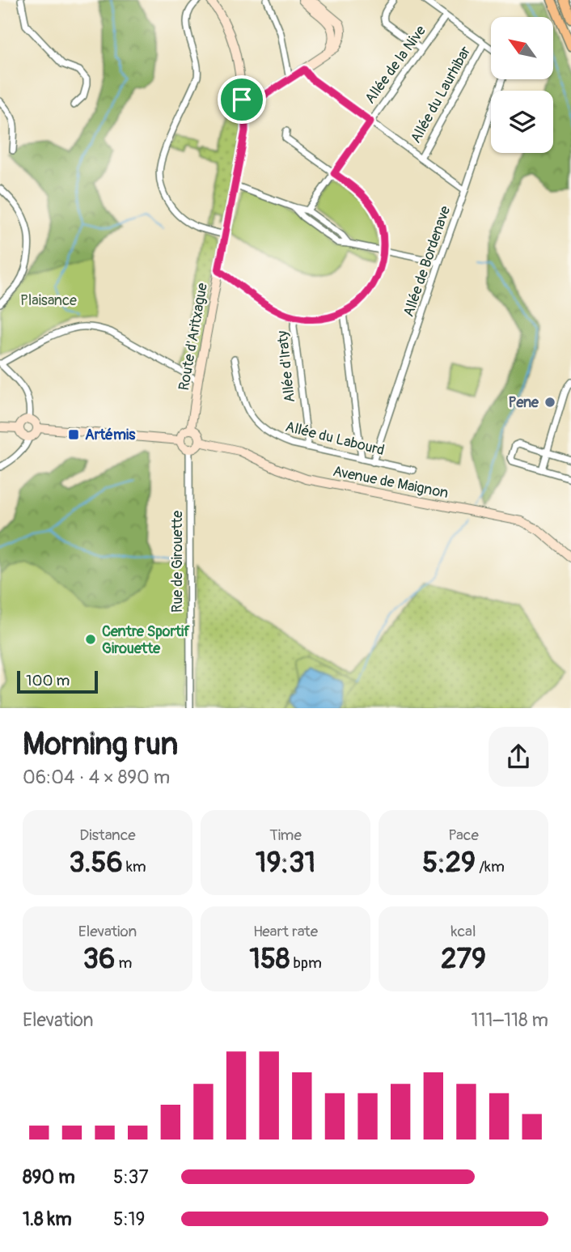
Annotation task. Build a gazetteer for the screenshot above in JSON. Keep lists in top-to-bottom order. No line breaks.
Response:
{"streets":{"street":["Allée de la Nive","Allée du Laurhibar","Allée de Bordenave","Route d'Aritxague","Allée d'Iraty","Allée du Labourd","Avenue de Maignon","Rue de Girouette"]},"crossings":[["Allée de Bordenave","Allée du Labourd"],["Route d'Aritxague","Avenue de Maignon"],["Route d'Aritxague","Rue de Girouette"],["Allée d'Iraty","Allée du Labourd"],["Avenue de Maignon","Rue de Girouette"]],"parks":["Plaisance"],"places":{"other":["Pene","Centre Sportif Girouette"],"transit":["Artémis"]},"scale_bar":"100 m","north":"top left","page":{"scale":"100 m","heading":["Morning run","06:04 · 4 × 890 m"],"stats":[["Distance","3.56 km"],["Time","19:31"],["Pace","5:29 /km"],["Elevation","36 m"],["Heart rate","158 bpm"],["kcal","279"]],"chart":["Elevation","111–118 m"],"list":[{"name":"890 m","note":"5:37"},{"name":"1.8 km","note":"5:19"}]}}
